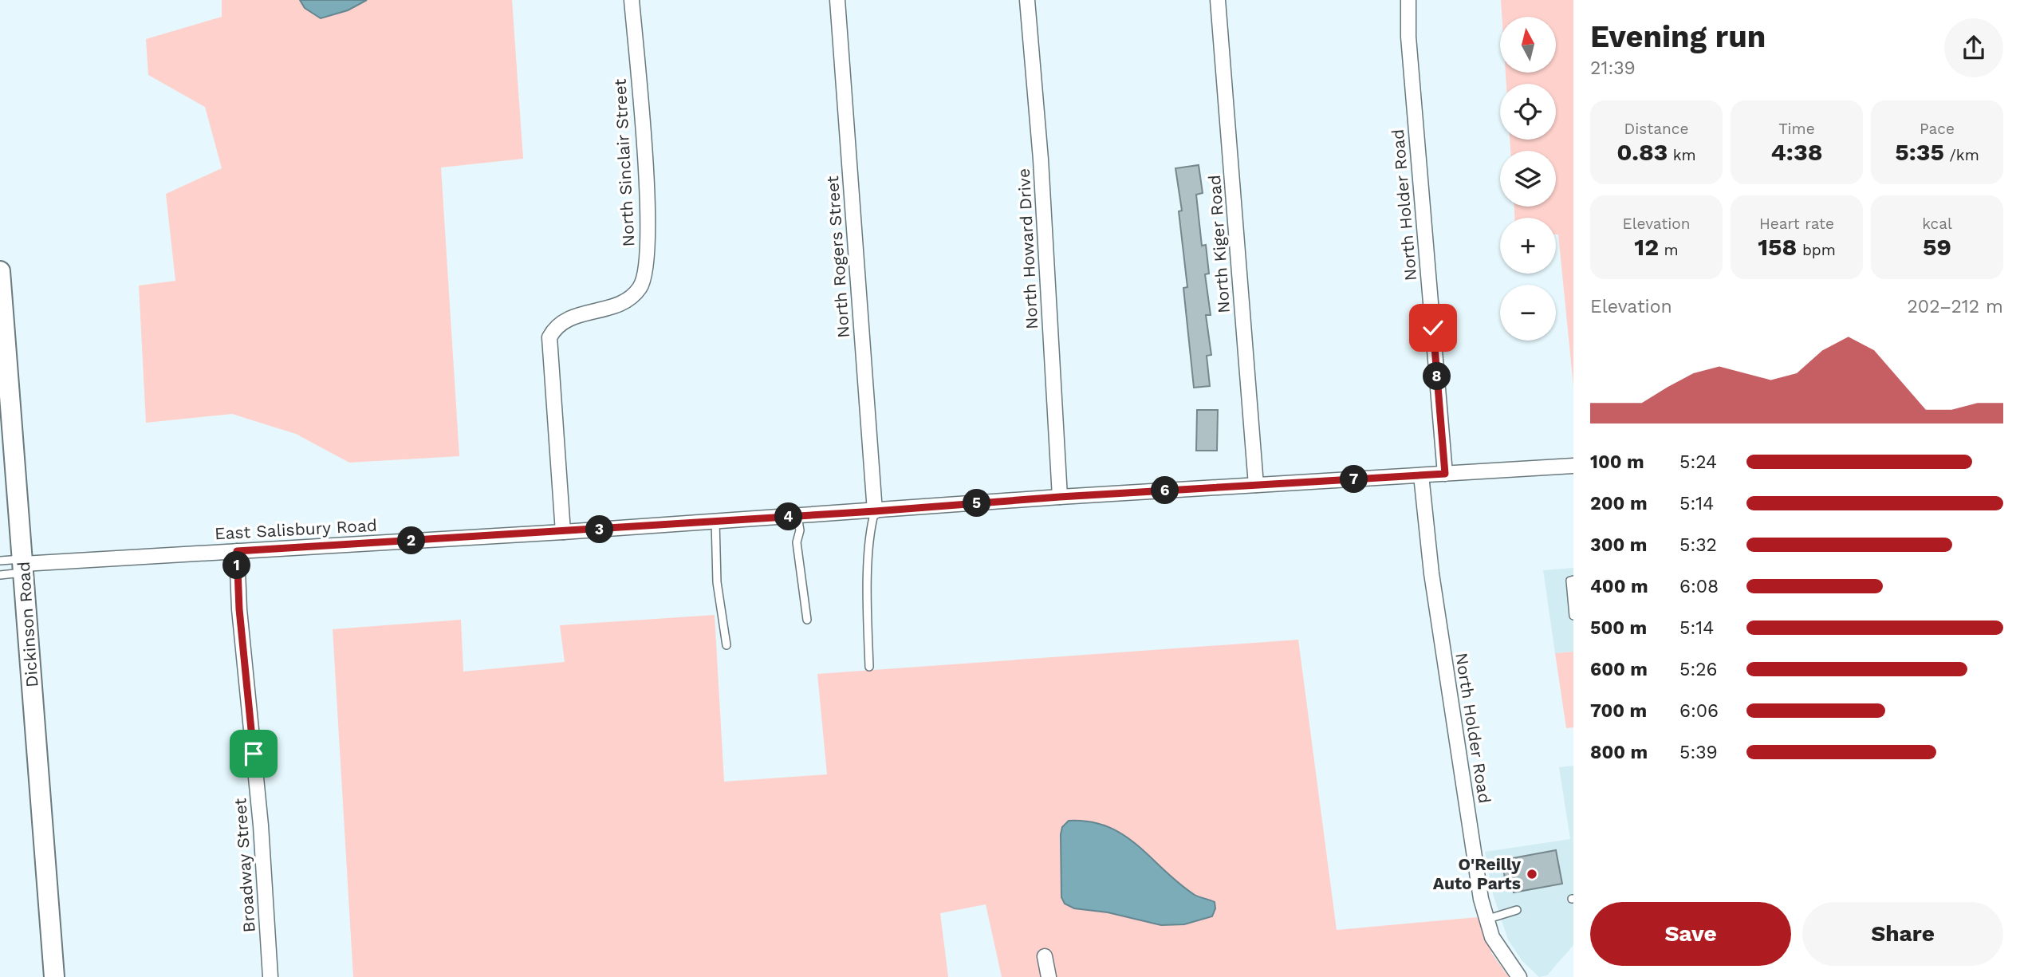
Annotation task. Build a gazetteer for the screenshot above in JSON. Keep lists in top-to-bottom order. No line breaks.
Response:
{"streets":{"street":["North Sinclair Street","North Holder Road","North Kiger Road","North Howard Drive","North Rogers Street","East Salisbury Road","Dickinson Road","Broadway Street"]},"crossings":[["North Sinclair Street","East Salisbury Road"],["North Holder Road","East Salisbury Road"],["North Kiger Road","East Salisbury Road"],["North Howard Drive","East Salisbury Road"],["North Rogers Street","East Salisbury Road"],["East Salisbury Road","Dickinson Road"],["East Salisbury Road","Broadway Street"]],"places":["O'Reilly Auto Parts"],"north":"top","page":{"heading":["Evening run","21:39"],"map_buttons":["+","−"],"stats":[["Distance","0.83 km"],["Time","4:38"],["Pace","5:35 /km"],["Elevation","12 m"],["Heart rate","158 bpm"],["kcal","59"]],"chart":["Elevation","202–212 m"],"pins":["8","7","6","5","4","3","2","1"],"list":[{"name":"100 m","note":"5:24"},{"name":"200 m","note":"5:14"},{"name":"300 m","note":"5:32"},{"name":"400 m","note":"6:08"},{"name":"500 m","note":"5:14"},{"name":"600 m","note":"5:26"},{"name":"700 m","note":"6:06"},{"name":"800 m","note":"5:39"}],"buttons":["Save","Share"]}}
